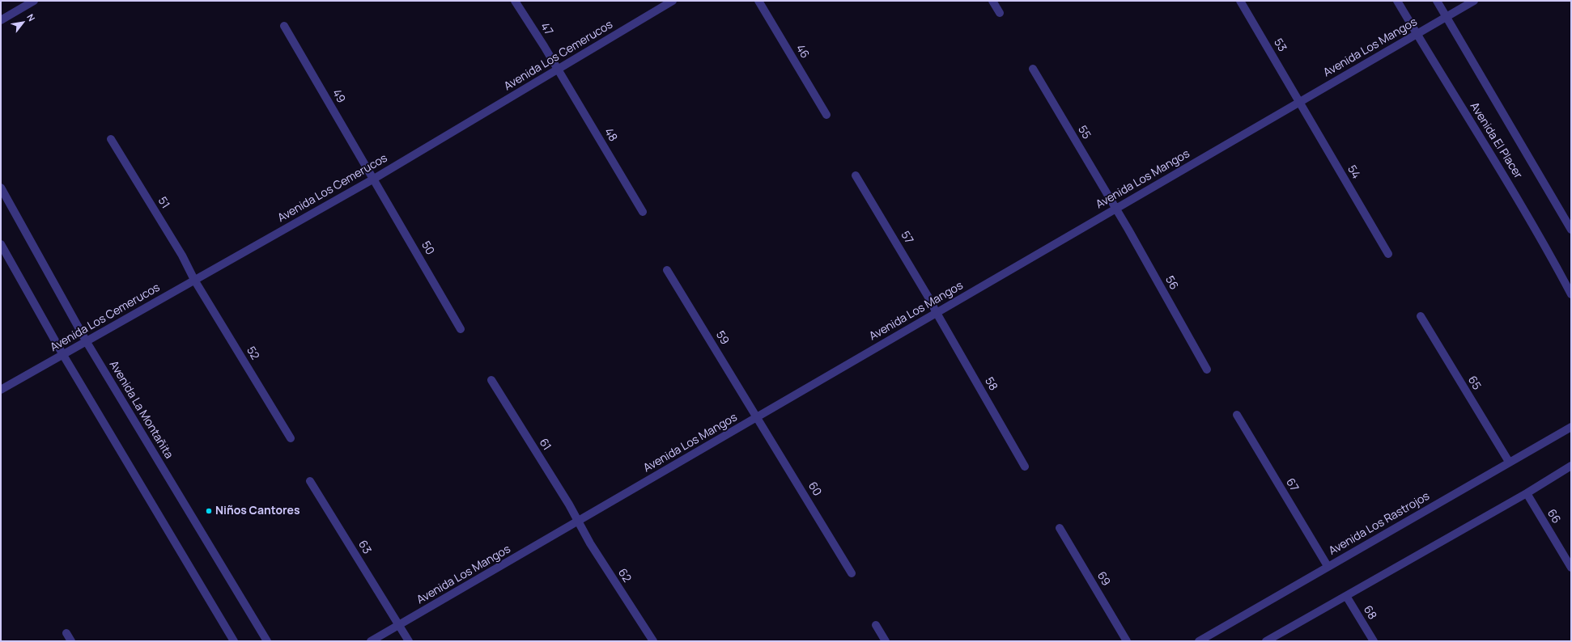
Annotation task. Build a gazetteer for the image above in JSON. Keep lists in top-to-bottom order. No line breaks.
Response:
{"streets":{"street":["47","53","Avenida Los Mangos","46","Avenida Los Cemerucos","49","55","48","Avenida El Placer","54","51","57","50","56","59","52","65","58","Avenida La Montañita","61","67","60","66","Avenida Los Rastrojos","63","62","69","68"]},"crossings":[["47","Avenida Los Cemerucos"],["47","48"],["53","Avenida Los Mangos"],["53","54"],["Avenida Los Mangos","55"],["Avenida Los Mangos","Avenida El Placer"],["Avenida Los Mangos","54"],["Avenida Los Mangos","57"],["Avenida Los Mangos","56"],["Avenida Los Mangos","59"],["Avenida Los Mangos","58"],["Avenida Los Mangos","61"],["Avenida Los Mangos","60"],["Avenida Los Mangos","63"],["Avenida Los Mangos","62"],["Avenida Los Cemerucos","49"],["Avenida Los Cemerucos","48"],["Avenida Los Cemerucos","51"],["Avenida Los Cemerucos","50"],["Avenida Los Cemerucos","52"],["Avenida Los Cemerucos","Avenida La Montañita"],["49","50"],["55","56"],["51","52"],["57","58"],["59","60"],["65","Avenida Los Rastrojos"],["61","62"],["67","Avenida Los Rastrojos"]],"places":["Niños Cantores"],"north":"top right"}
